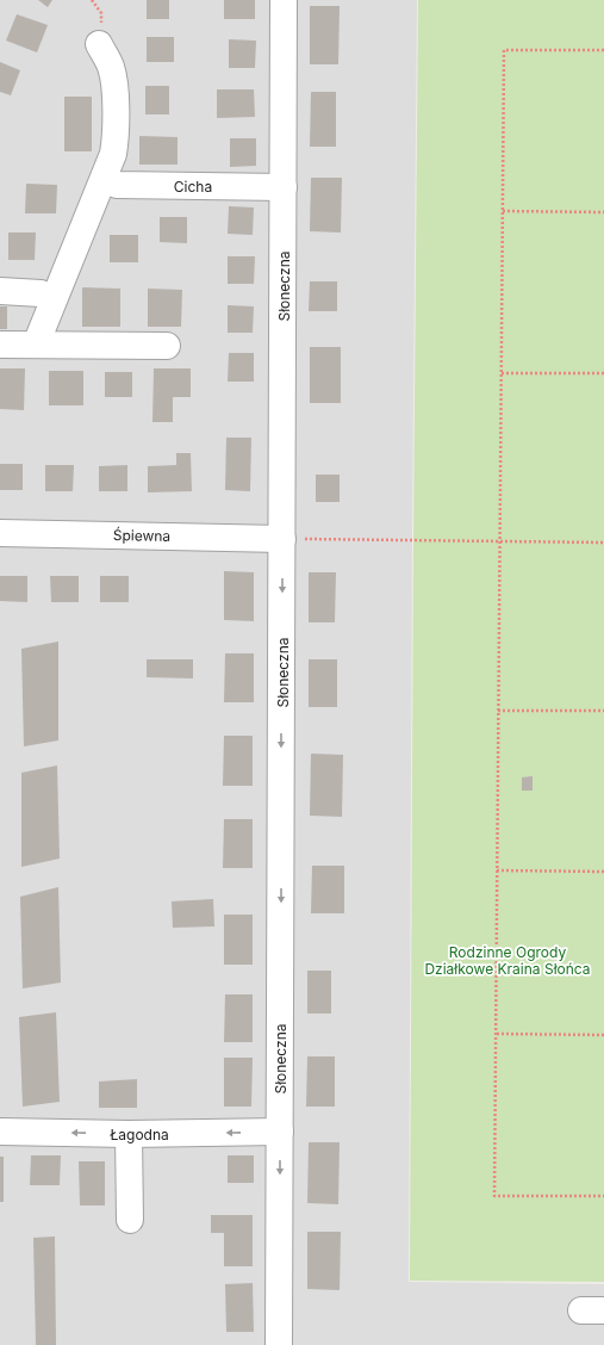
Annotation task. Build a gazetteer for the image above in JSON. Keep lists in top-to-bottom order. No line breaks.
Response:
{"streets":{"street":["Cicha","Słoneczna","Śpiewna","Łagodna"]},"crossings":[["Cicha","Słoneczna"],["Słoneczna","Śpiewna"],["Słoneczna","Łagodna"]],"one_way":["Słoneczna","Łagodna"],"parks":["Rodzinne Ogrody Działkowe Kraina Słońca"]}
